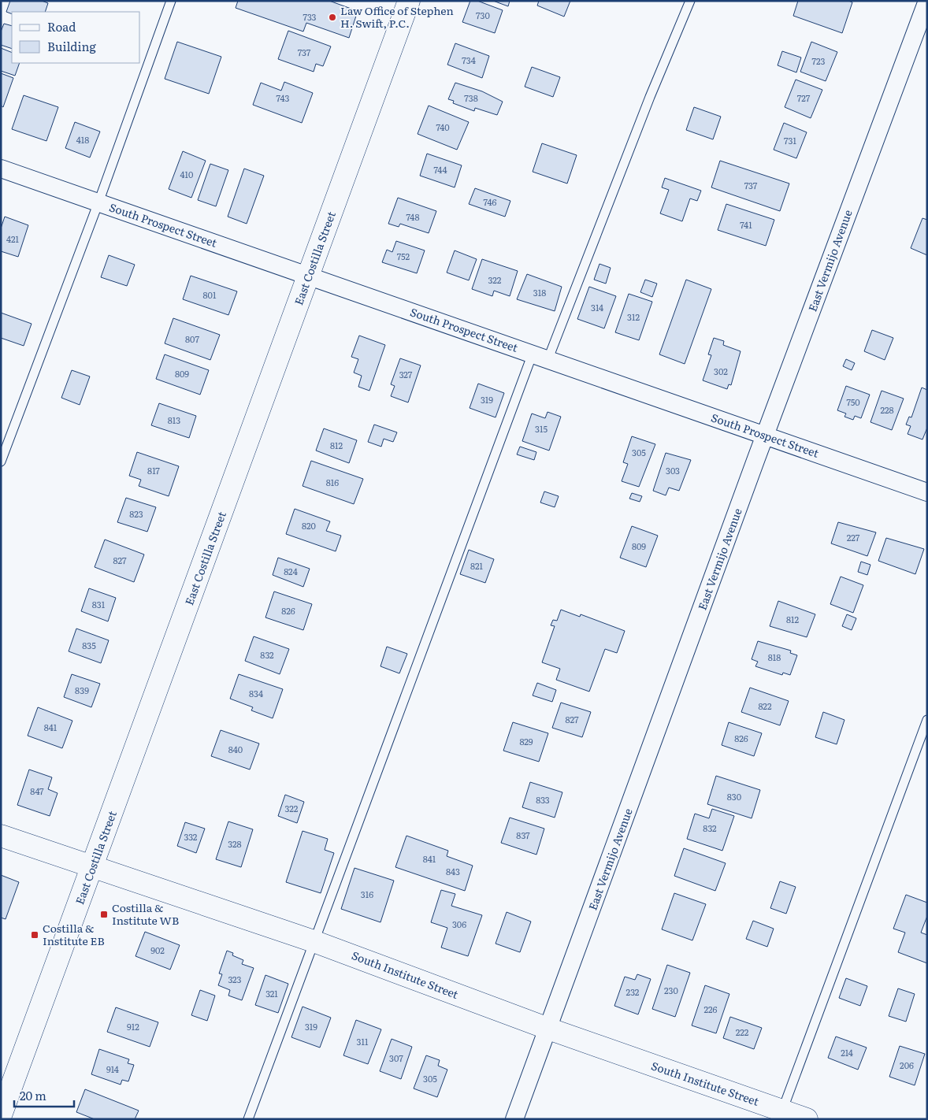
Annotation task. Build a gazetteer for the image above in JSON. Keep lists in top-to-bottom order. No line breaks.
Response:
{"streets":{"street":["South Prospect Street","East Costilla Street","East Vermijo Avenue","South Institute Street"]},"crossings":[["South Prospect Street","East Costilla Street"],["South Prospect Street","East Vermijo Avenue"],["East Costilla Street","South Institute Street"],["East Vermijo Avenue","South Institute Street"]],"places":{"other":["Law Office of Stephen H. Swift, P.C."],"transit":["Costilla & Institute WB","Costilla & Institute EB"]},"house_numbers":["730","733","737","734","723","743","738","727","740","418","731","744","410","737","746","748","741","421","752","322","318","801","314","312","807","302","809","327","319","750","228","813","315","812","305","817","303","816","823","820","227","809","827","821","824","831","826","812","835","832","818","839","834","822","827","841","826","829","840","847","830","833","322","832","837","332","328","841","843","316","306","902","323","230","232","321","226","912","319","222","311","214","307","206","914","305"],"legend":["Road","Building"],"scale_bar":"20 m"}
